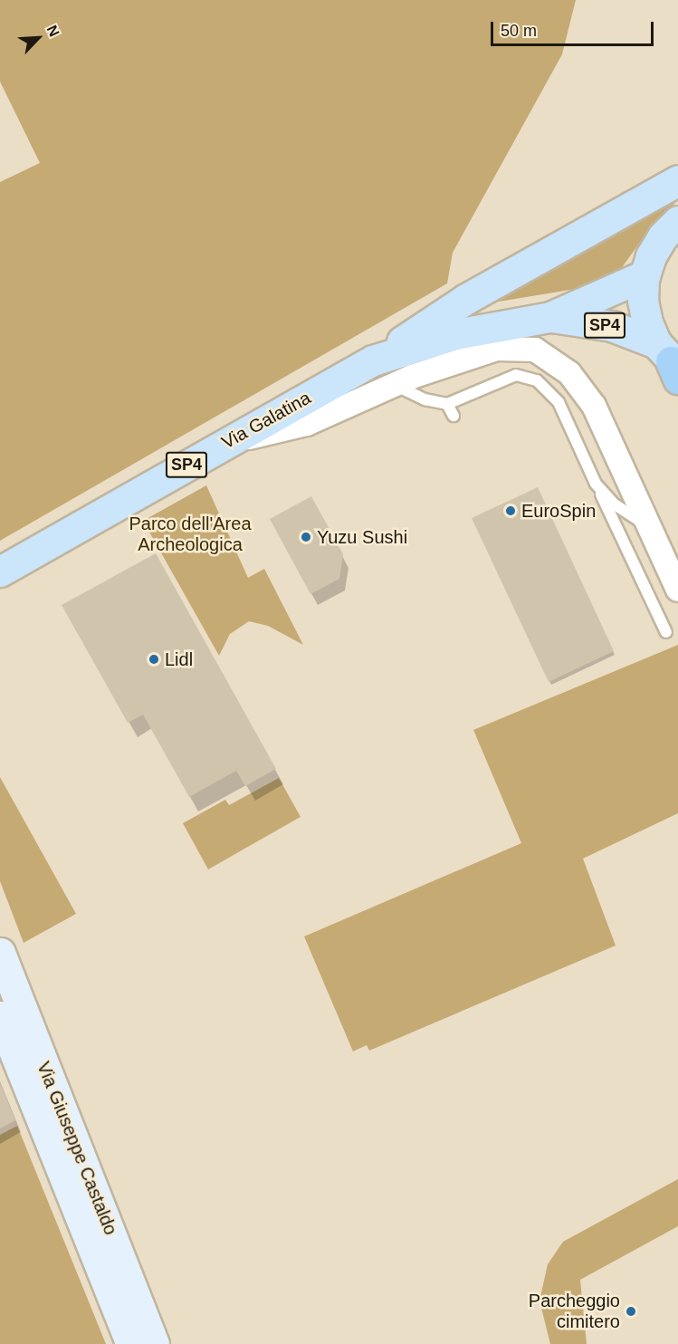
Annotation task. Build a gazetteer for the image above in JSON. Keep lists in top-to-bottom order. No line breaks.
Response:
{"streets":{"main road":["SP4","Via Galatina"],"street":["Via Giuseppe Castaldo"]},"crossings":[["SP4","Via Galatina"]],"parks":["Parco dell'Area Archeologica"],"places":["EuroSpin","Yuzu Sushi","Lidl","Parcheggio cimitero"],"scale_bar":"50 m","north":"top right"}
